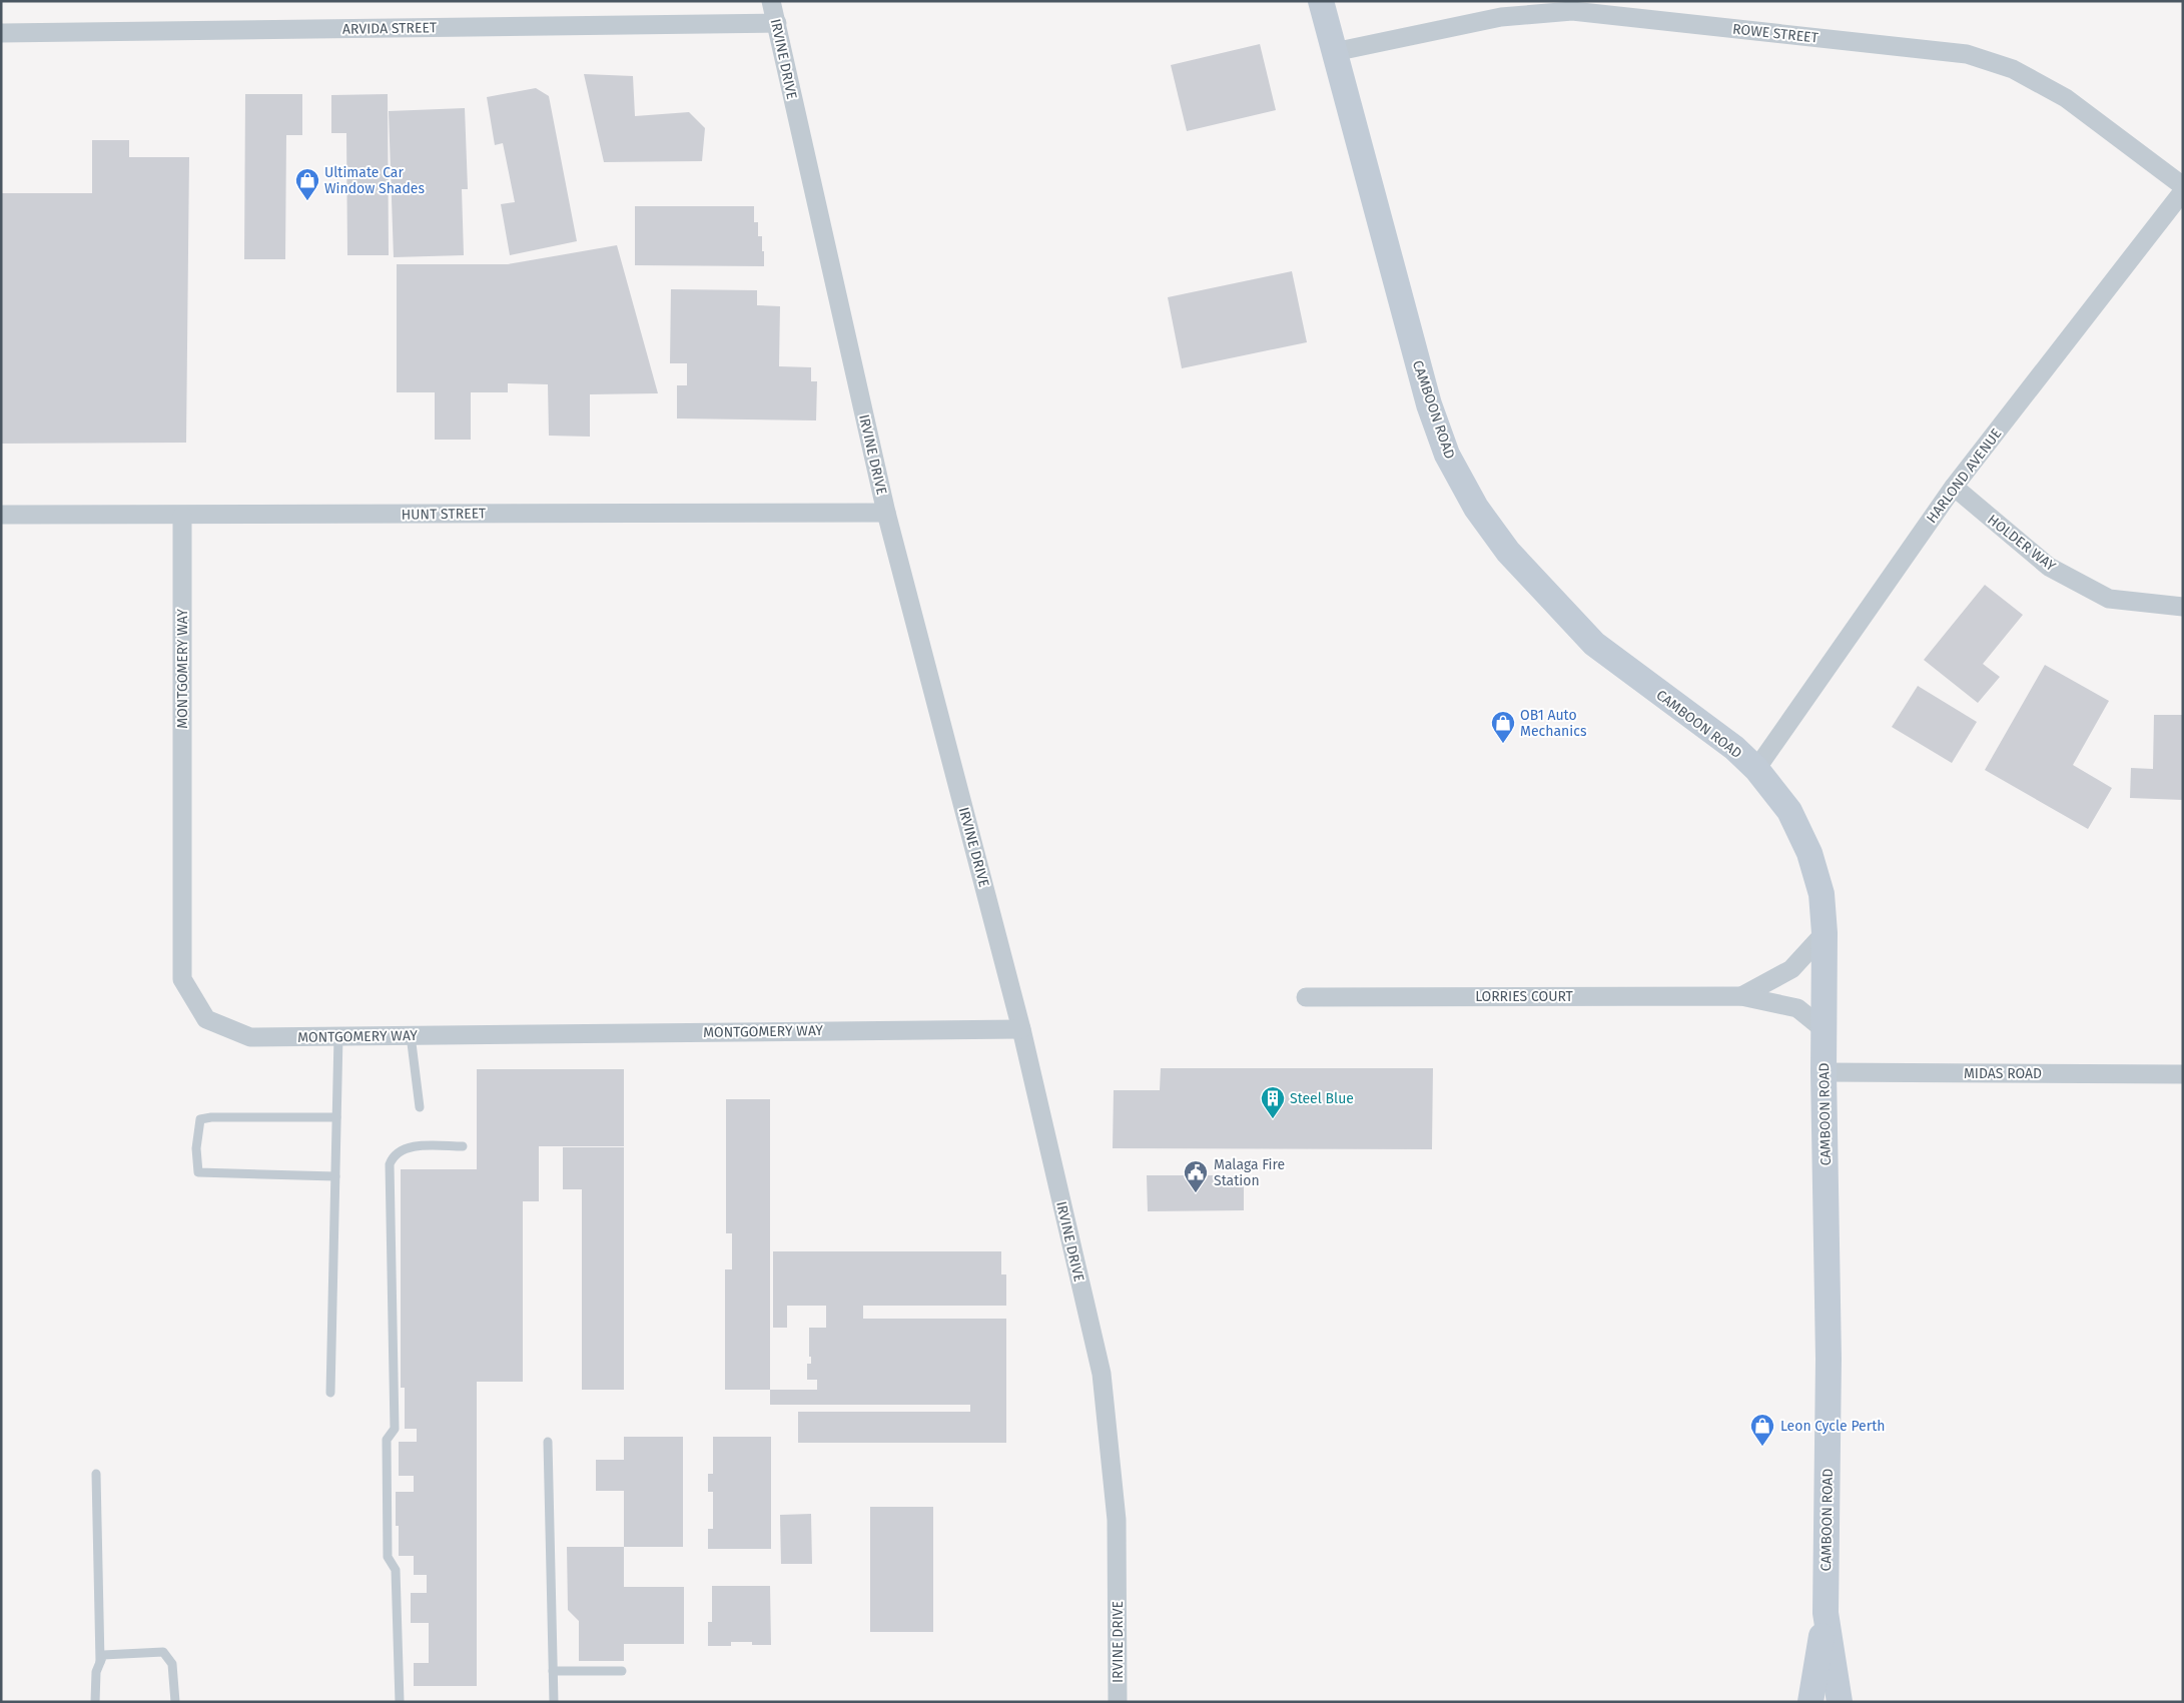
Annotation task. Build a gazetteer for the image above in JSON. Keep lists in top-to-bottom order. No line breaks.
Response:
{"streets":{"street":["ARVIDA STREET","ROWE STREET","IRVINE DRIVE","CAMBOON ROAD","HARLOND AVENUE","HUNT STREET","HOLDER WAY","MONTGOMERY WAY","LORRIES COURT","MIDAS ROAD"]},"crossings":[["ARVIDA STREET","IRVINE DRIVE"],["ROWE STREET","CAMBOON ROAD"],["IRVINE DRIVE","HUNT STREET"],["IRVINE DRIVE","MONTGOMERY WAY"],["CAMBOON ROAD","HARLOND AVENUE"],["CAMBOON ROAD","LORRIES COURT"],["CAMBOON ROAD","MIDAS ROAD"],["HARLOND AVENUE","HOLDER WAY"],["HUNT STREET","MONTGOMERY WAY"]],"places":{"shop":["Ultimate Car Window Shades","OB1 Auto Mechanics","Leon Cycle Perth"],"building":["Steel Blue"],"public building":["Malaga Fire Station"]}}
